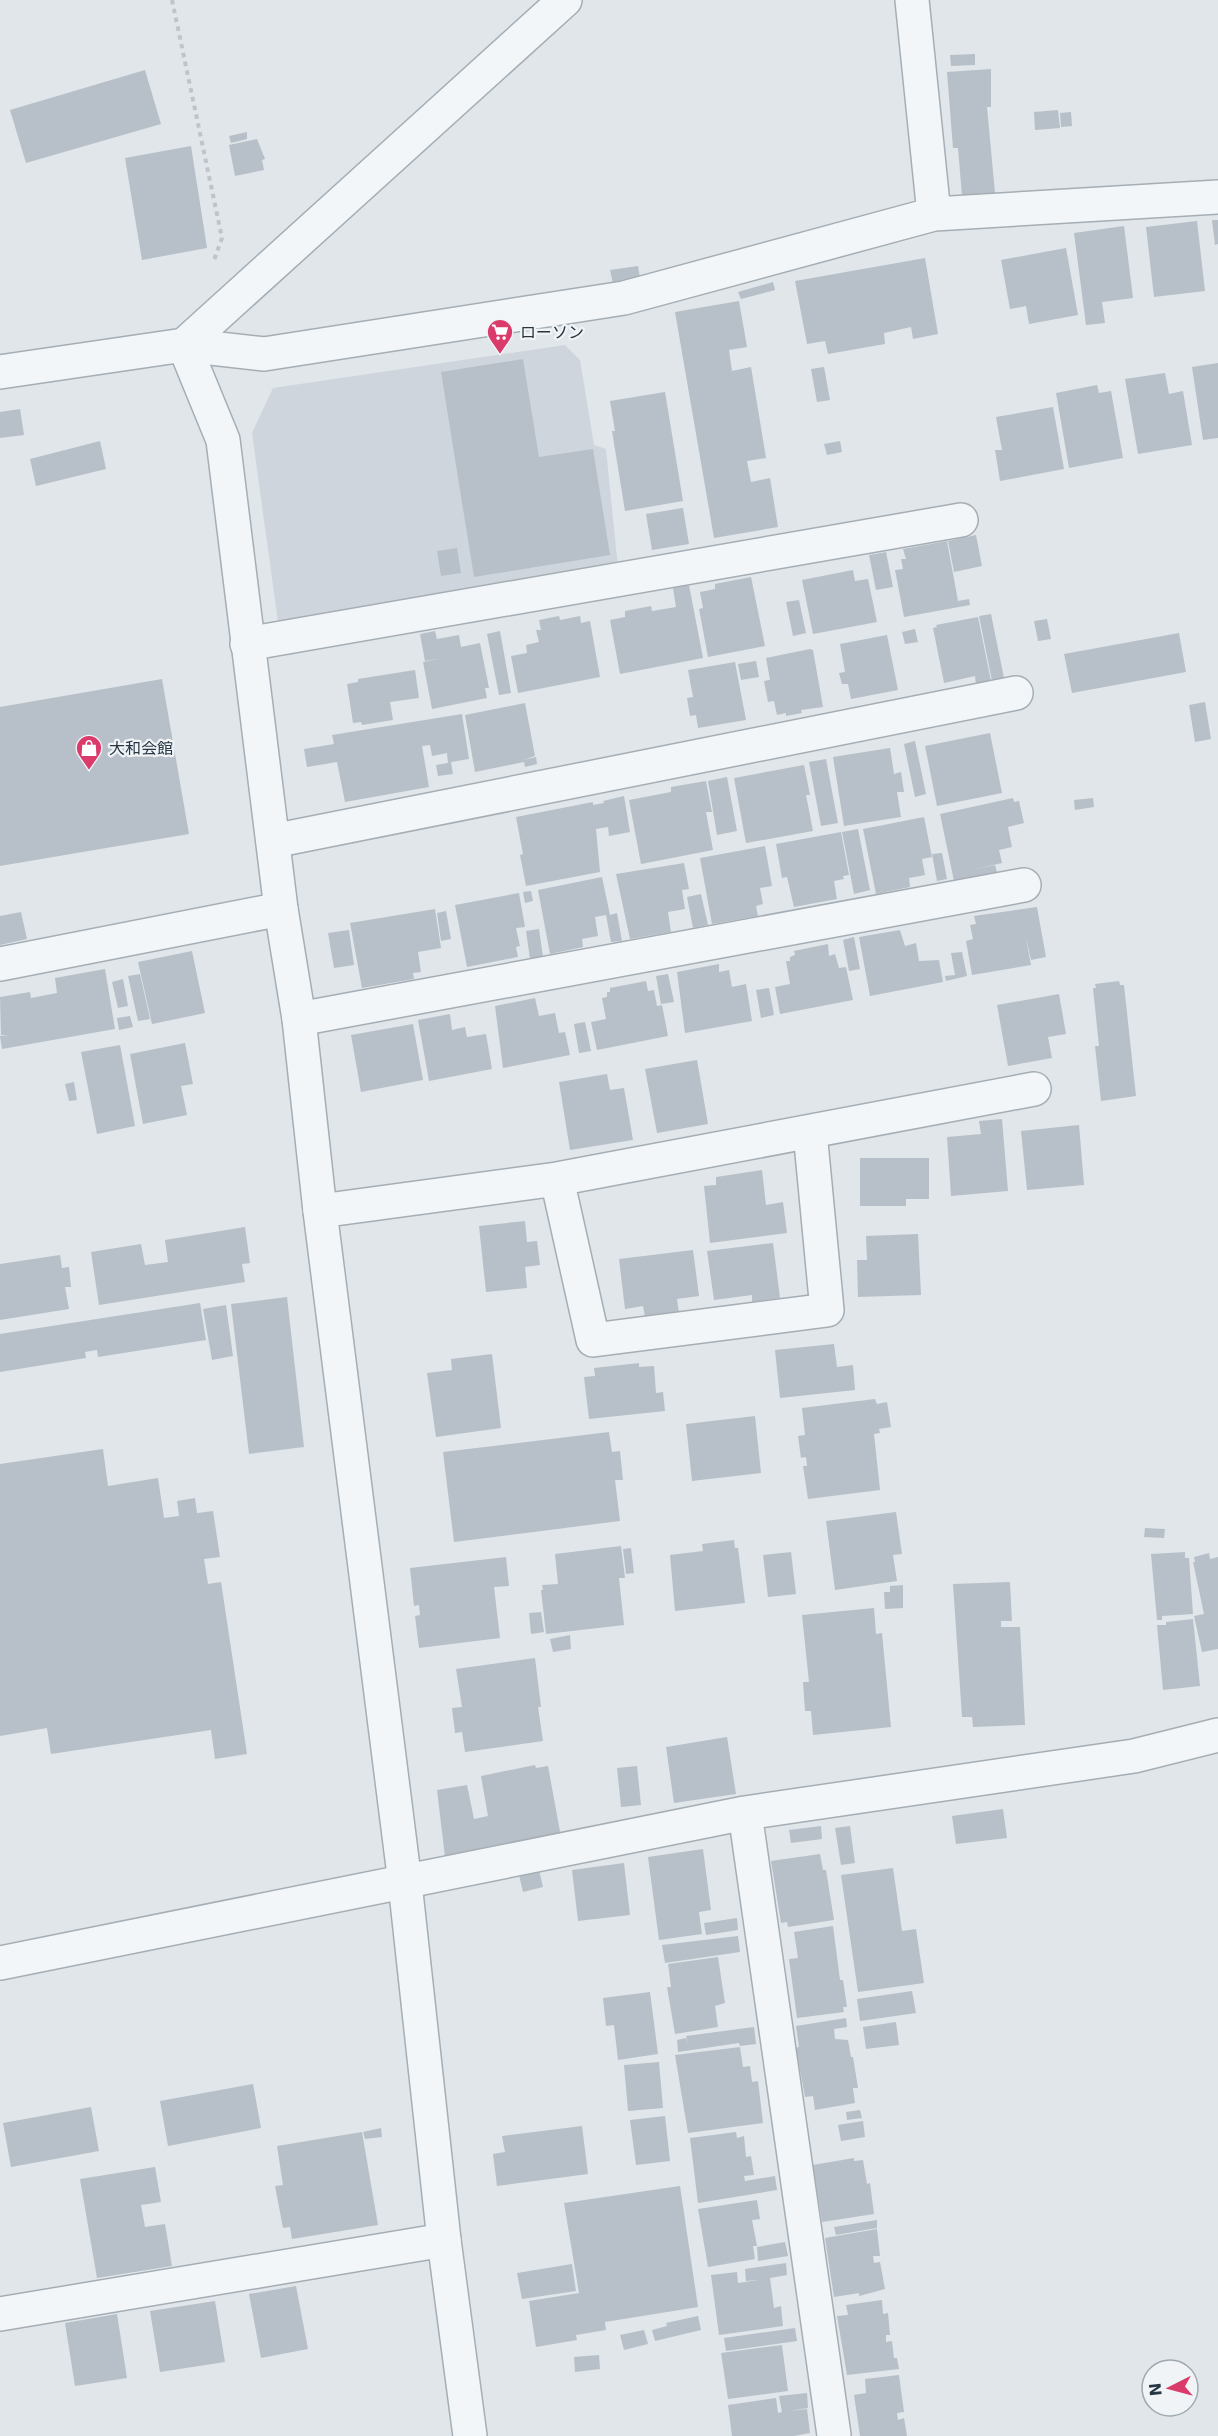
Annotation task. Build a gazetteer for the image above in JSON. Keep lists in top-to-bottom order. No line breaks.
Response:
{"places":{"supermarket":["ローソン"],"shop":["大和会館"]},"north":"left"}
